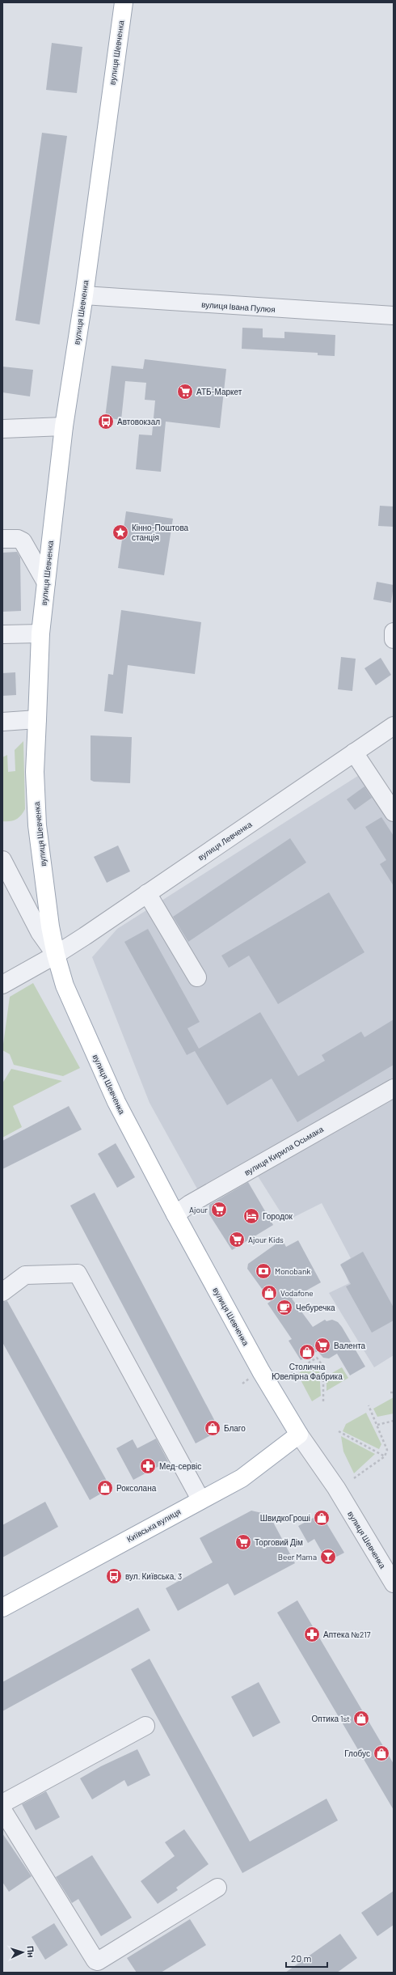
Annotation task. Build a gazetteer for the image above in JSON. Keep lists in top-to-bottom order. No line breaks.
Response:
{"streets":{"main road":["вулиця Шевченка","Київська вулиця"],"street":["вулиця Івана Пулюя","вулиця Левченка","вулиця Кирила Осьмака"]},"crossings":[["вулиця Шевченка","вулиця Івана Пулюя"],["вулиця Шевченка","вулиця Левченка"],["вулиця Шевченка","вулиця Кирила Осьмака"],["вулиця Шевченка","Київська вулиця"]],"places":{"supermarket":["АТБ-Маркет","Ajour","Ajour Kids","Валента","Торговий Дім"],"bus stop":["Автовокзал","вул. Київська, 3"],"place":["Кінно-Поштова станція"],"hotel":["Городок"],"bank":["Monobank"],"shop":["Vodafone","Столична Ювелірна Фабрика","Благо","Роксолана","ШвидкоГроші","Оптика 1st","Глобус"],"cafe":["Чебуречка"],"pharmacy":["Мед-сервіс","Аптека №217"],"bar":["Beer Mama"]},"scale_bar":"20 m","north":"right"}
